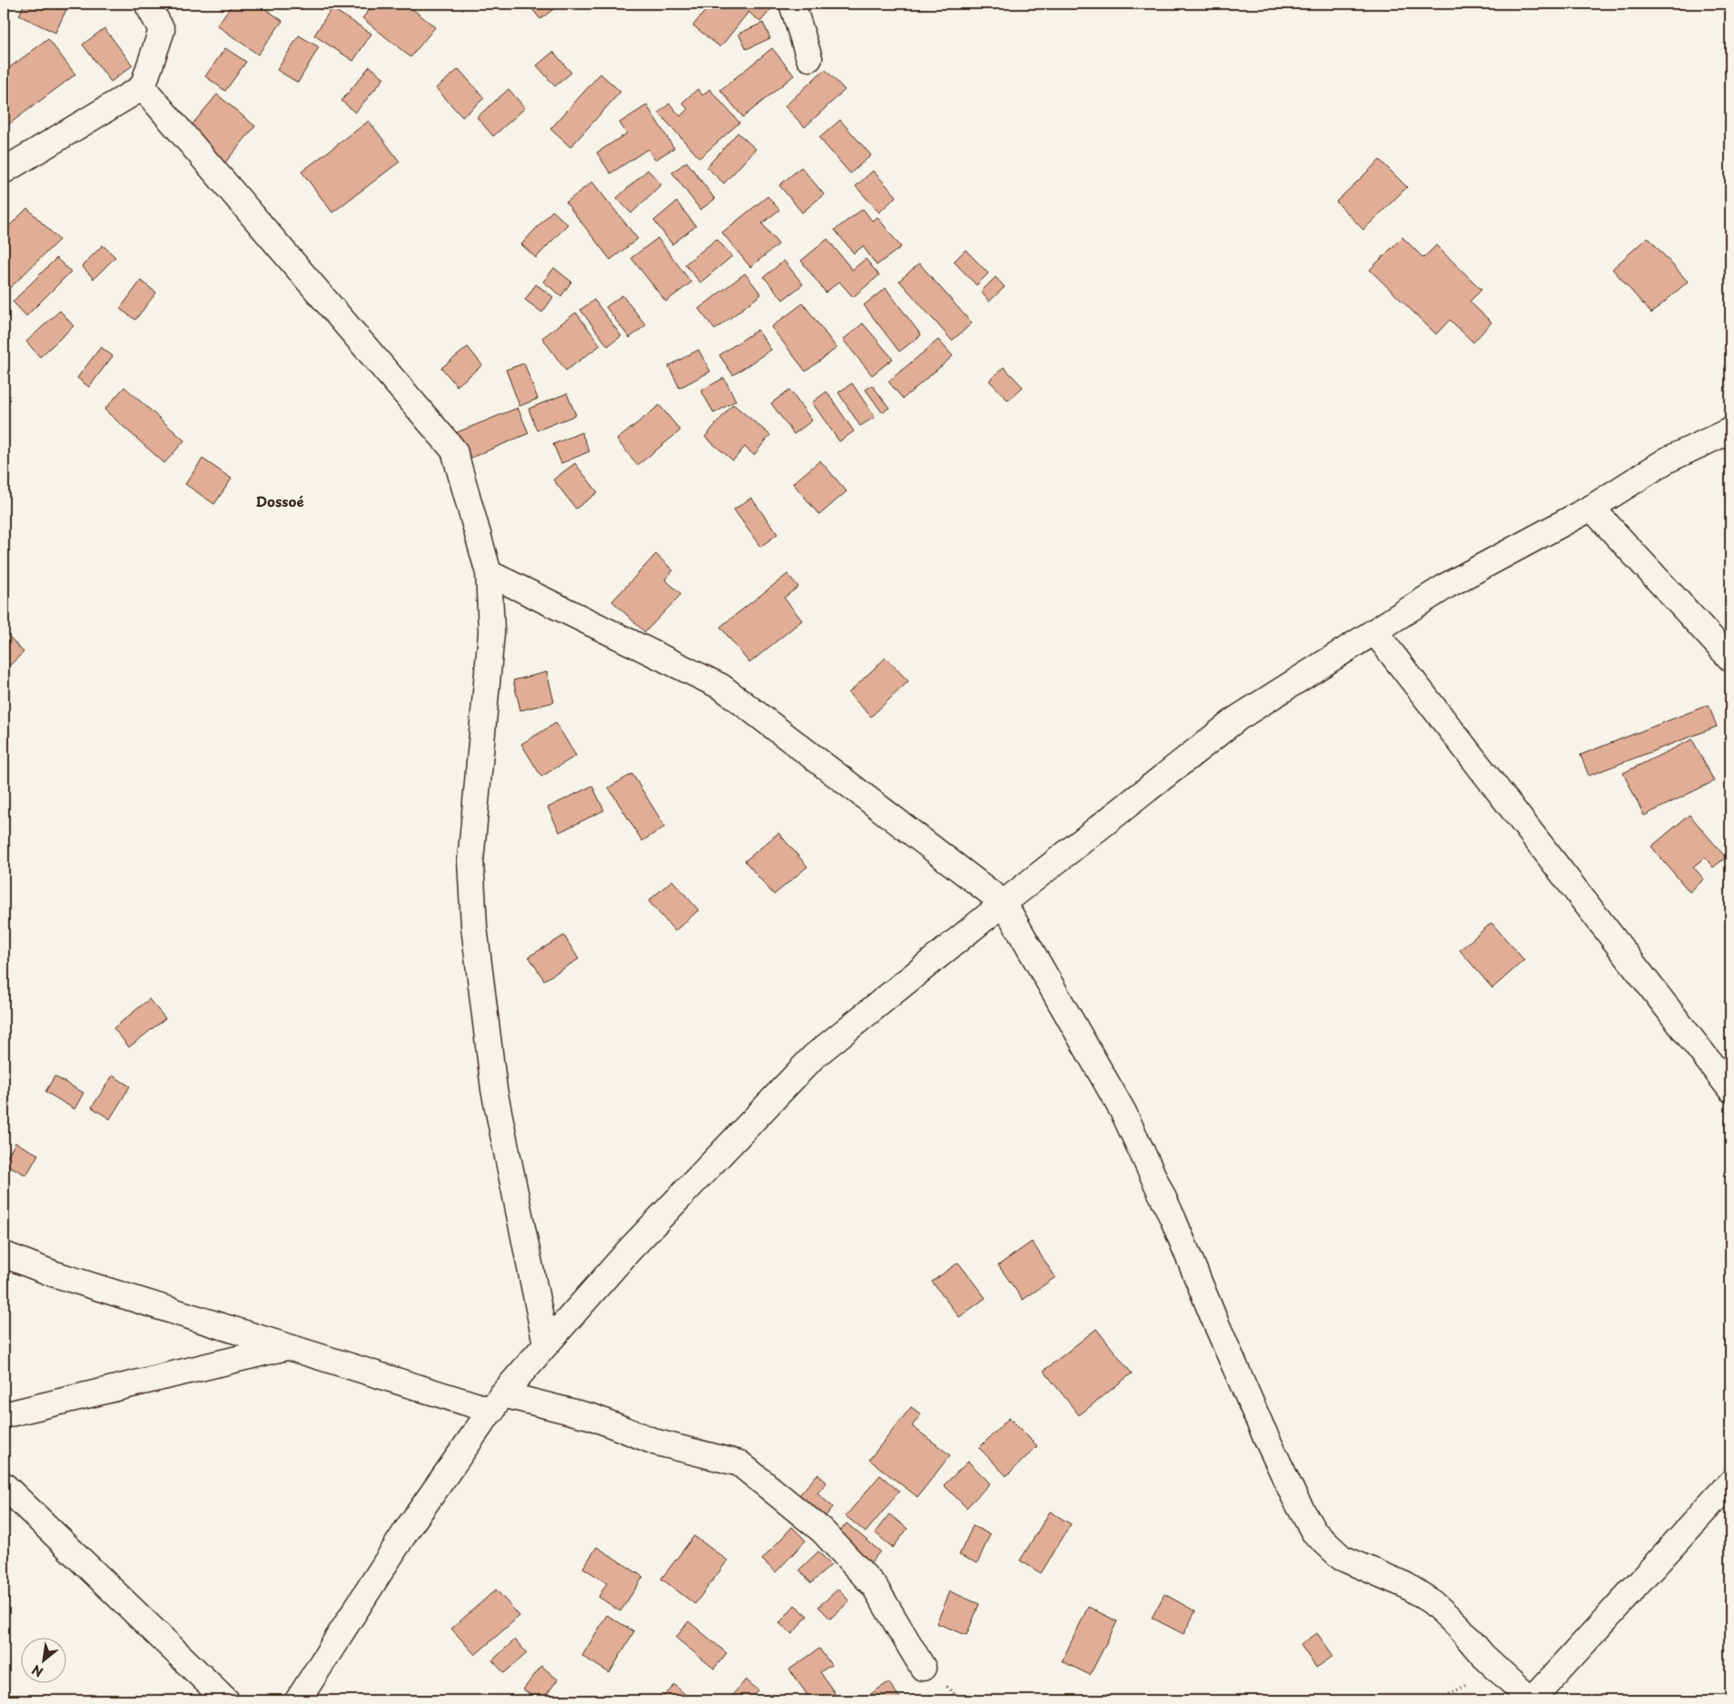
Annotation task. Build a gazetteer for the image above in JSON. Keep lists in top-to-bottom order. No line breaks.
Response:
{"districts":["Dossoé"],"north":"bottom left"}
